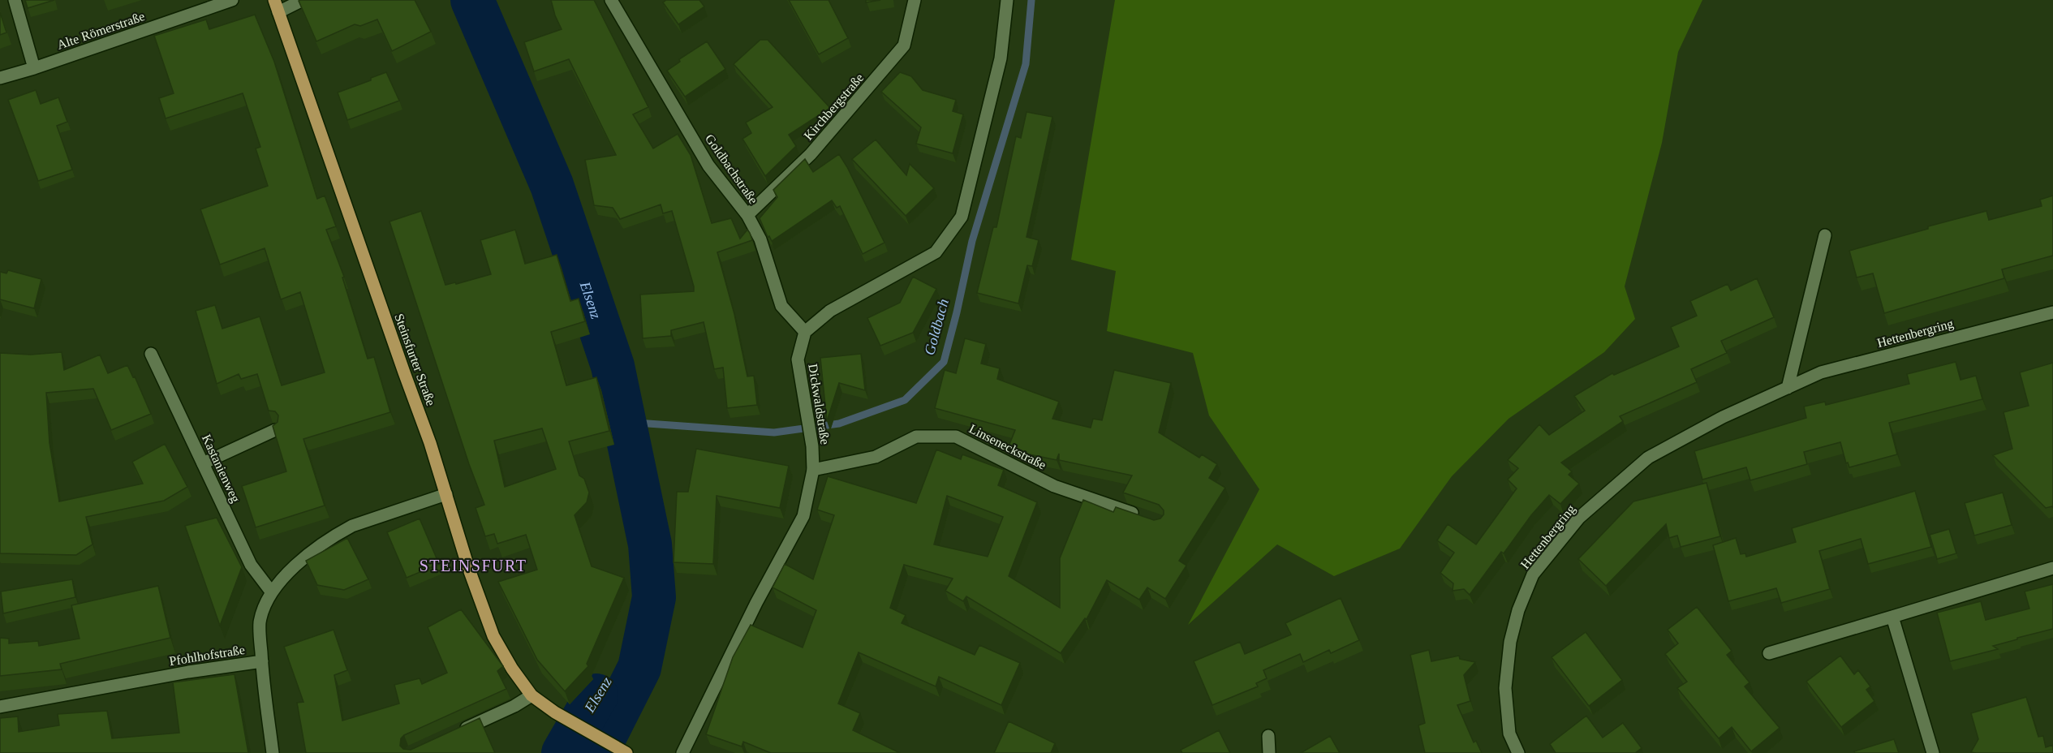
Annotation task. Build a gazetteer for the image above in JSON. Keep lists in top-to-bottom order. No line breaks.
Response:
{"streets":{"main road":["Steinsfurter Straße"],"street":["Alte Römerstraße","Kirchbergstraße","Goldbachstraße","Hettenbergring","Dickwaldstraße","Linseneckstraße","Kastanienweg","Pfohlhofstraße"]},"crossings":[["Kirchbergstraße","Goldbachstraße"],["Goldbachstraße","Dickwaldstraße"],["Steinsfurter Straße","Pfohlhofstraße"],["Dickwaldstraße","Linseneckstraße"],["Kastanienweg","Pfohlhofstraße"]],"districts":["STEINSFURT"],"water":["Elsenz","Goldbach"]}
